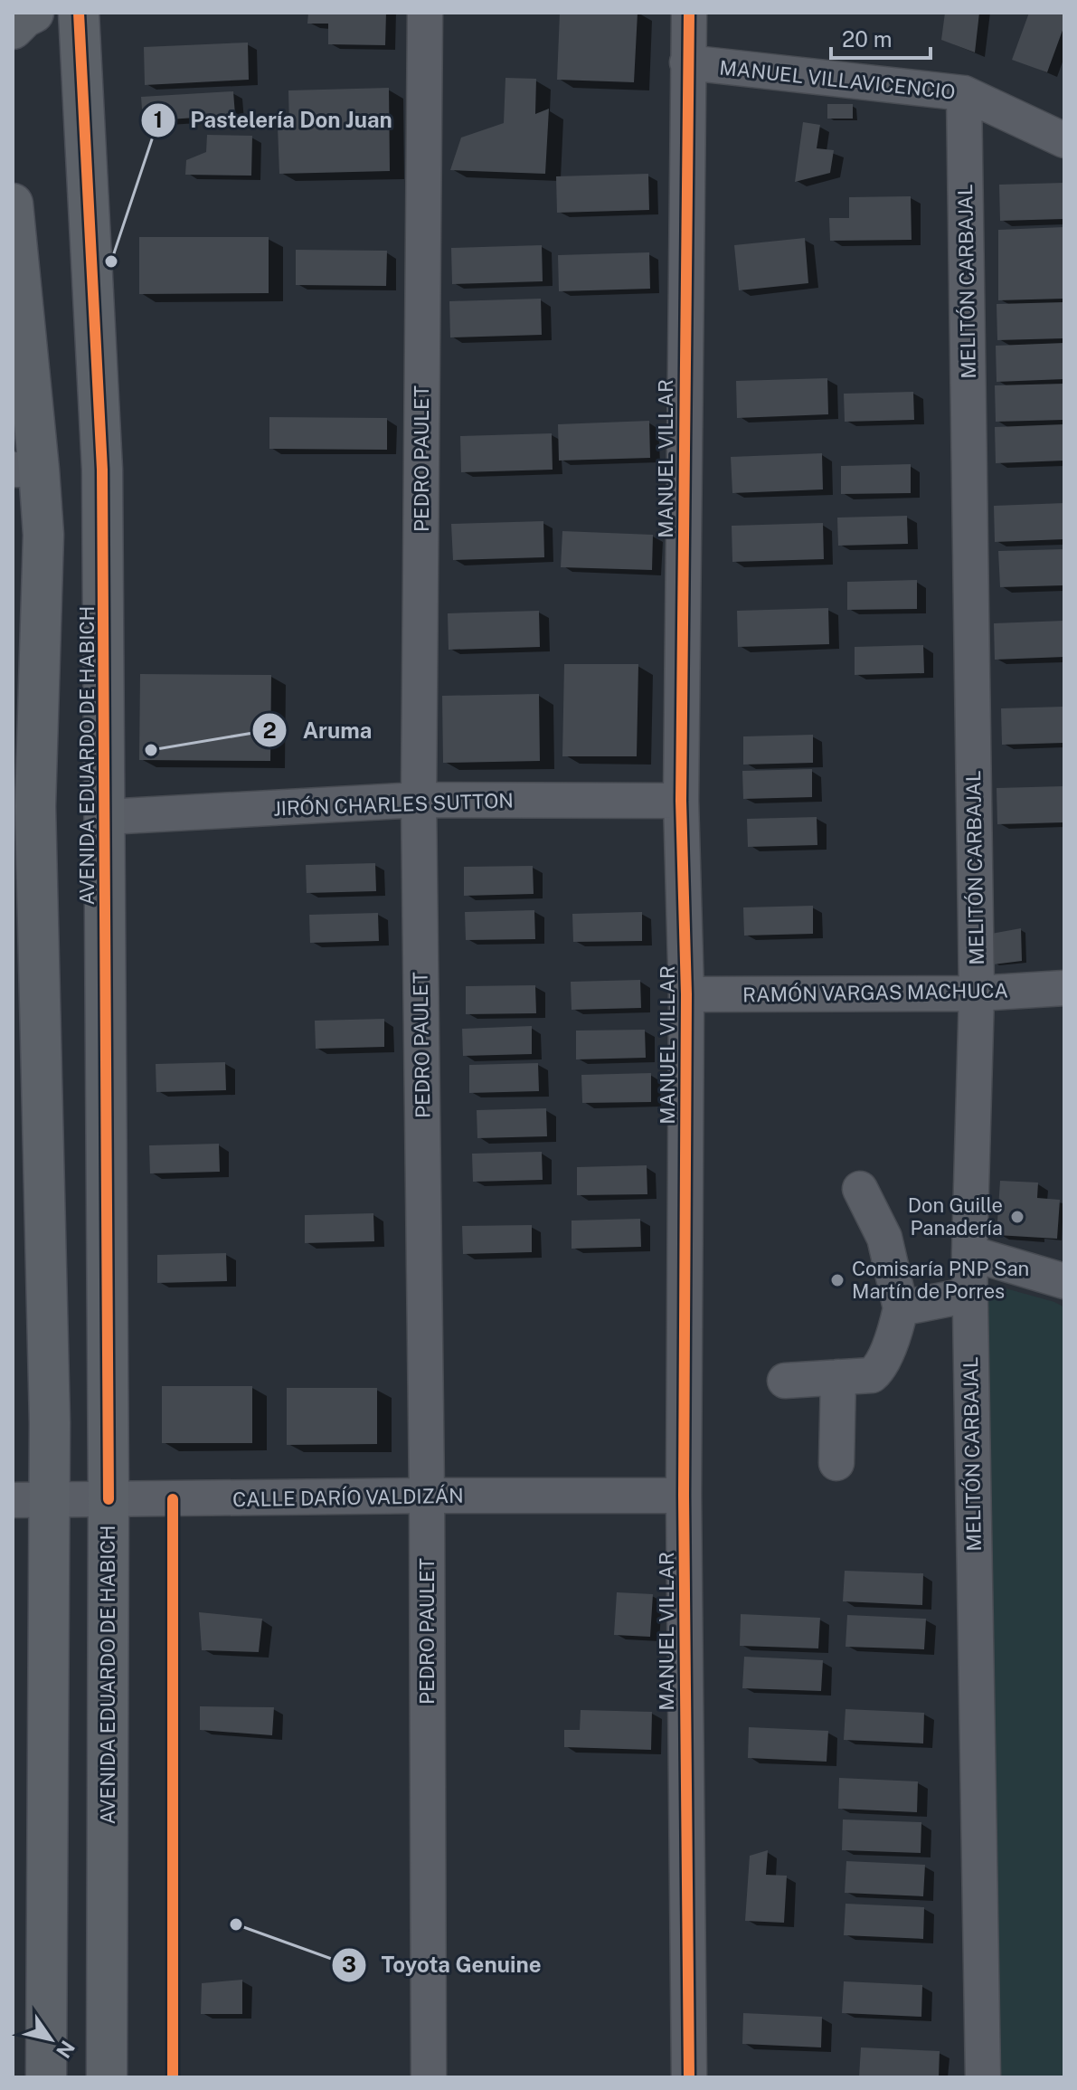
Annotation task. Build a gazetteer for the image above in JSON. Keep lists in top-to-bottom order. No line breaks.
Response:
{"streets":{"main road":["AVENIDA EDUARDO DE HABICH"],"street":["MANUEL VILLAVICENCIO","MELITÓN CARBAJAL","PEDRO PAULET","MANUEL VILLAR","JIRÓN CHARLES SUTTON","RAMÓN VARGAS MACHUCA","CALLE DARÍO VALDIZÁN"]},"crossings":[["MANUEL VILLAVICENCIO","MELITÓN CARBAJAL"],["MANUEL VILLAVICENCIO","MANUEL VILLAR"],["MELITÓN CARBAJAL","RAMÓN VARGAS MACHUCA"],["PEDRO PAULET","JIRÓN CHARLES SUTTON"],["PEDRO PAULET","CALLE DARÍO VALDIZÁN"],["MANUEL VILLAR","JIRÓN CHARLES SUTTON"],["MANUEL VILLAR","RAMÓN VARGAS MACHUCA"],["MANUEL VILLAR","CALLE DARÍO VALDIZÁN"],["AVENIDA EDUARDO DE HABICH","JIRÓN CHARLES SUTTON"],["AVENIDA EDUARDO DE HABICH","CALLE DARÍO VALDIZÁN"]],"places":["Pastelería Don Juan","Aruma","Don Guille Panadería","Comisaría PNP San Martín de Porres","Toyota Genuine"],"scale_bar":"20 m","north":"bottom right"}
